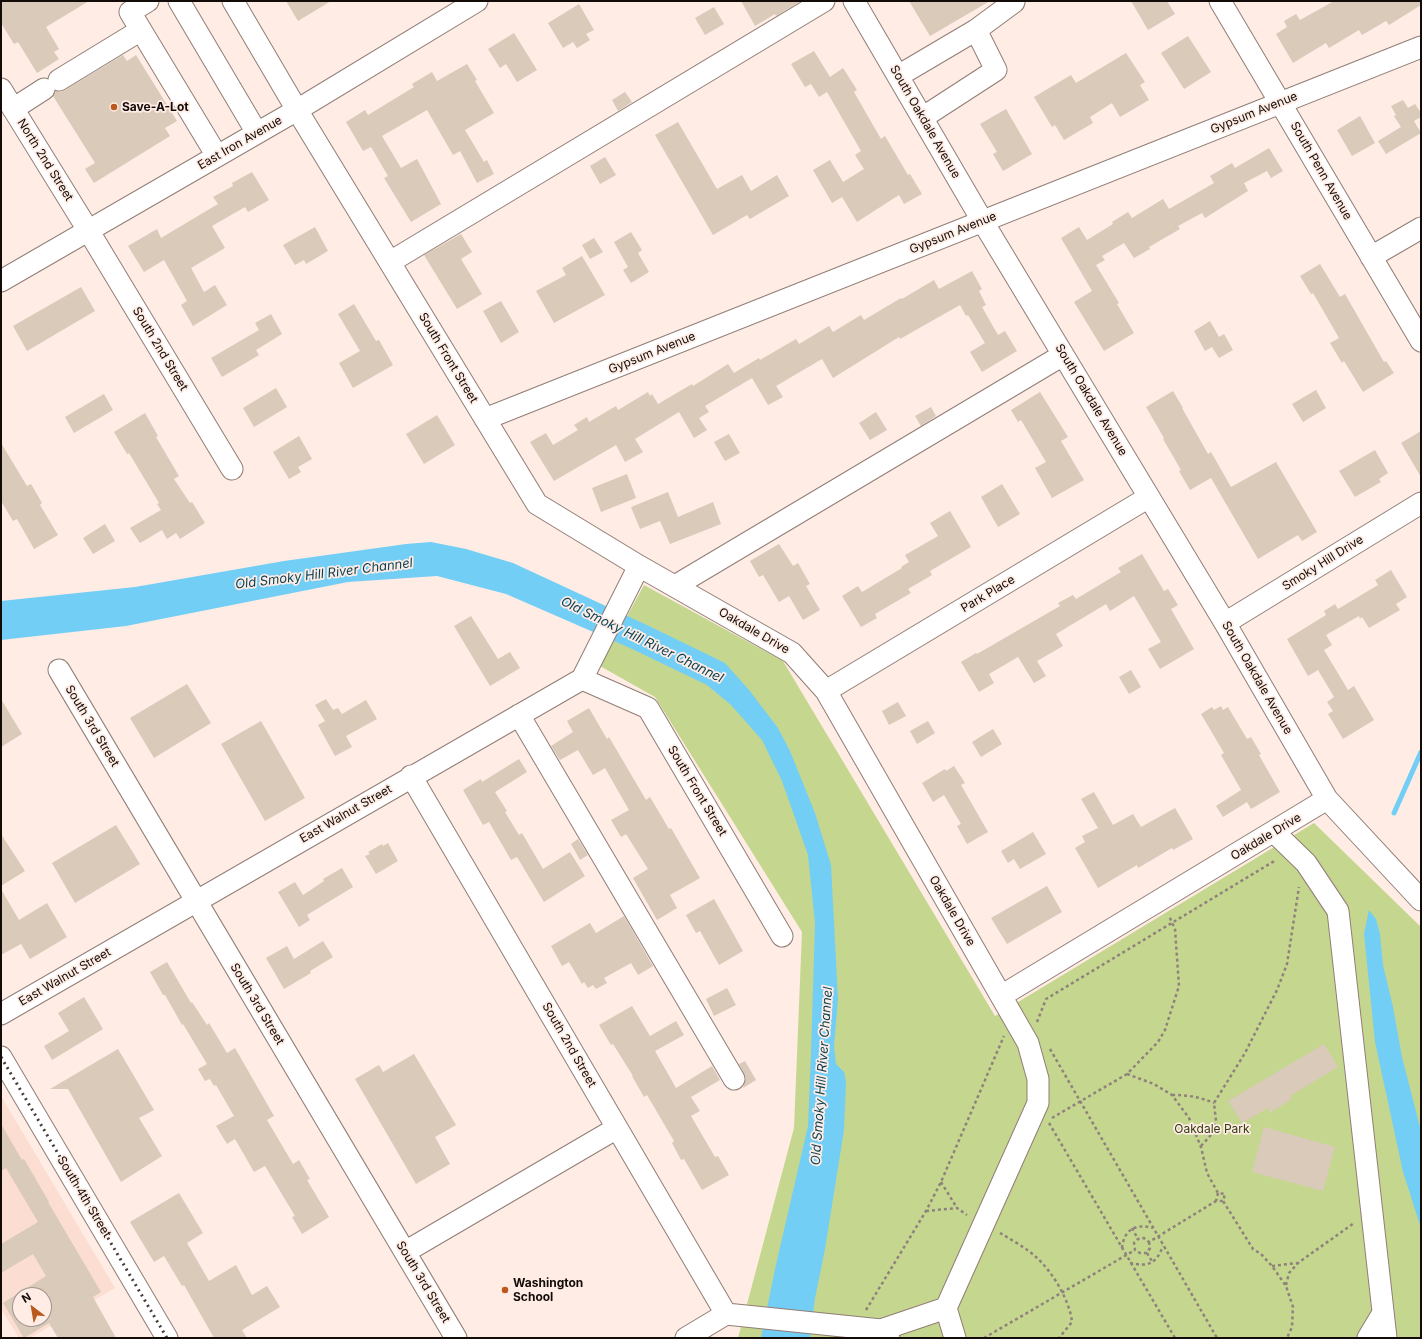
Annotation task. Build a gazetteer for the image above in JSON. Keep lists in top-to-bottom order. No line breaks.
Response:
{"streets":{"street":["Gypsum Avenue","South Oakdale Avenue","East Iron Avenue","North 2nd Street","South Penn Avenue","South 2nd Street","South Front Street","Smoky Hill Drive","Park Place","Oakdale Drive","South 3rd Street","East Walnut Street","South 4th Street"]},"crossings":[["Gypsum Avenue","South Oakdale Avenue"],["Gypsum Avenue","South Penn Avenue"],["Gypsum Avenue","South Front Street"],["South Oakdale Avenue","Smoky Hill Drive"],["South Oakdale Avenue","Park Place"],["South Oakdale Avenue","Oakdale Drive"],["East Iron Avenue","North 2nd Street"],["East Iron Avenue","South 2nd Street"],["East Iron Avenue","South Front Street"],["North 2nd Street","South 2nd Street"],["South 2nd Street","East Walnut Street"],["South Front Street","Oakdale Drive"],["South Front Street","East Walnut Street"],["Park Place","Oakdale Drive"],["South 3rd Street","East Walnut Street"]],"water":["Old Smoky Hill River Channel"],"parks":["Oakdale Park"],"places":["Save-A-Lot","Washington School"],"north":"top left"}
